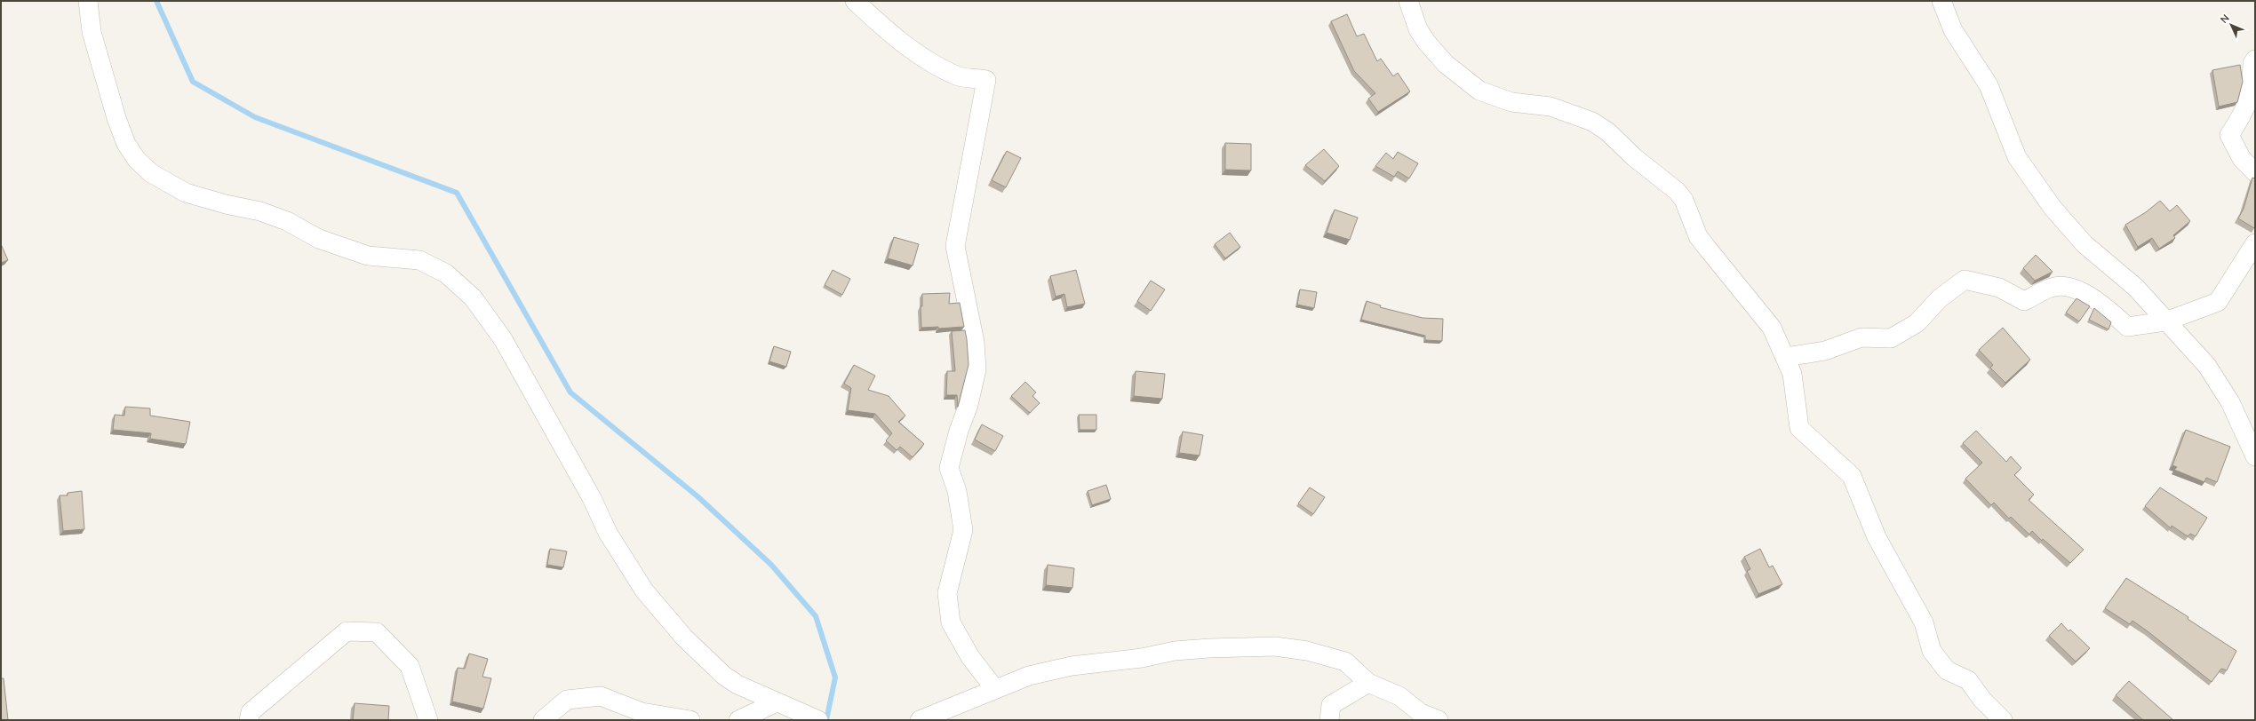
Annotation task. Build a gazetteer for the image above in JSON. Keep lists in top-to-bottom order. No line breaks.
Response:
{"north":"top left"}
